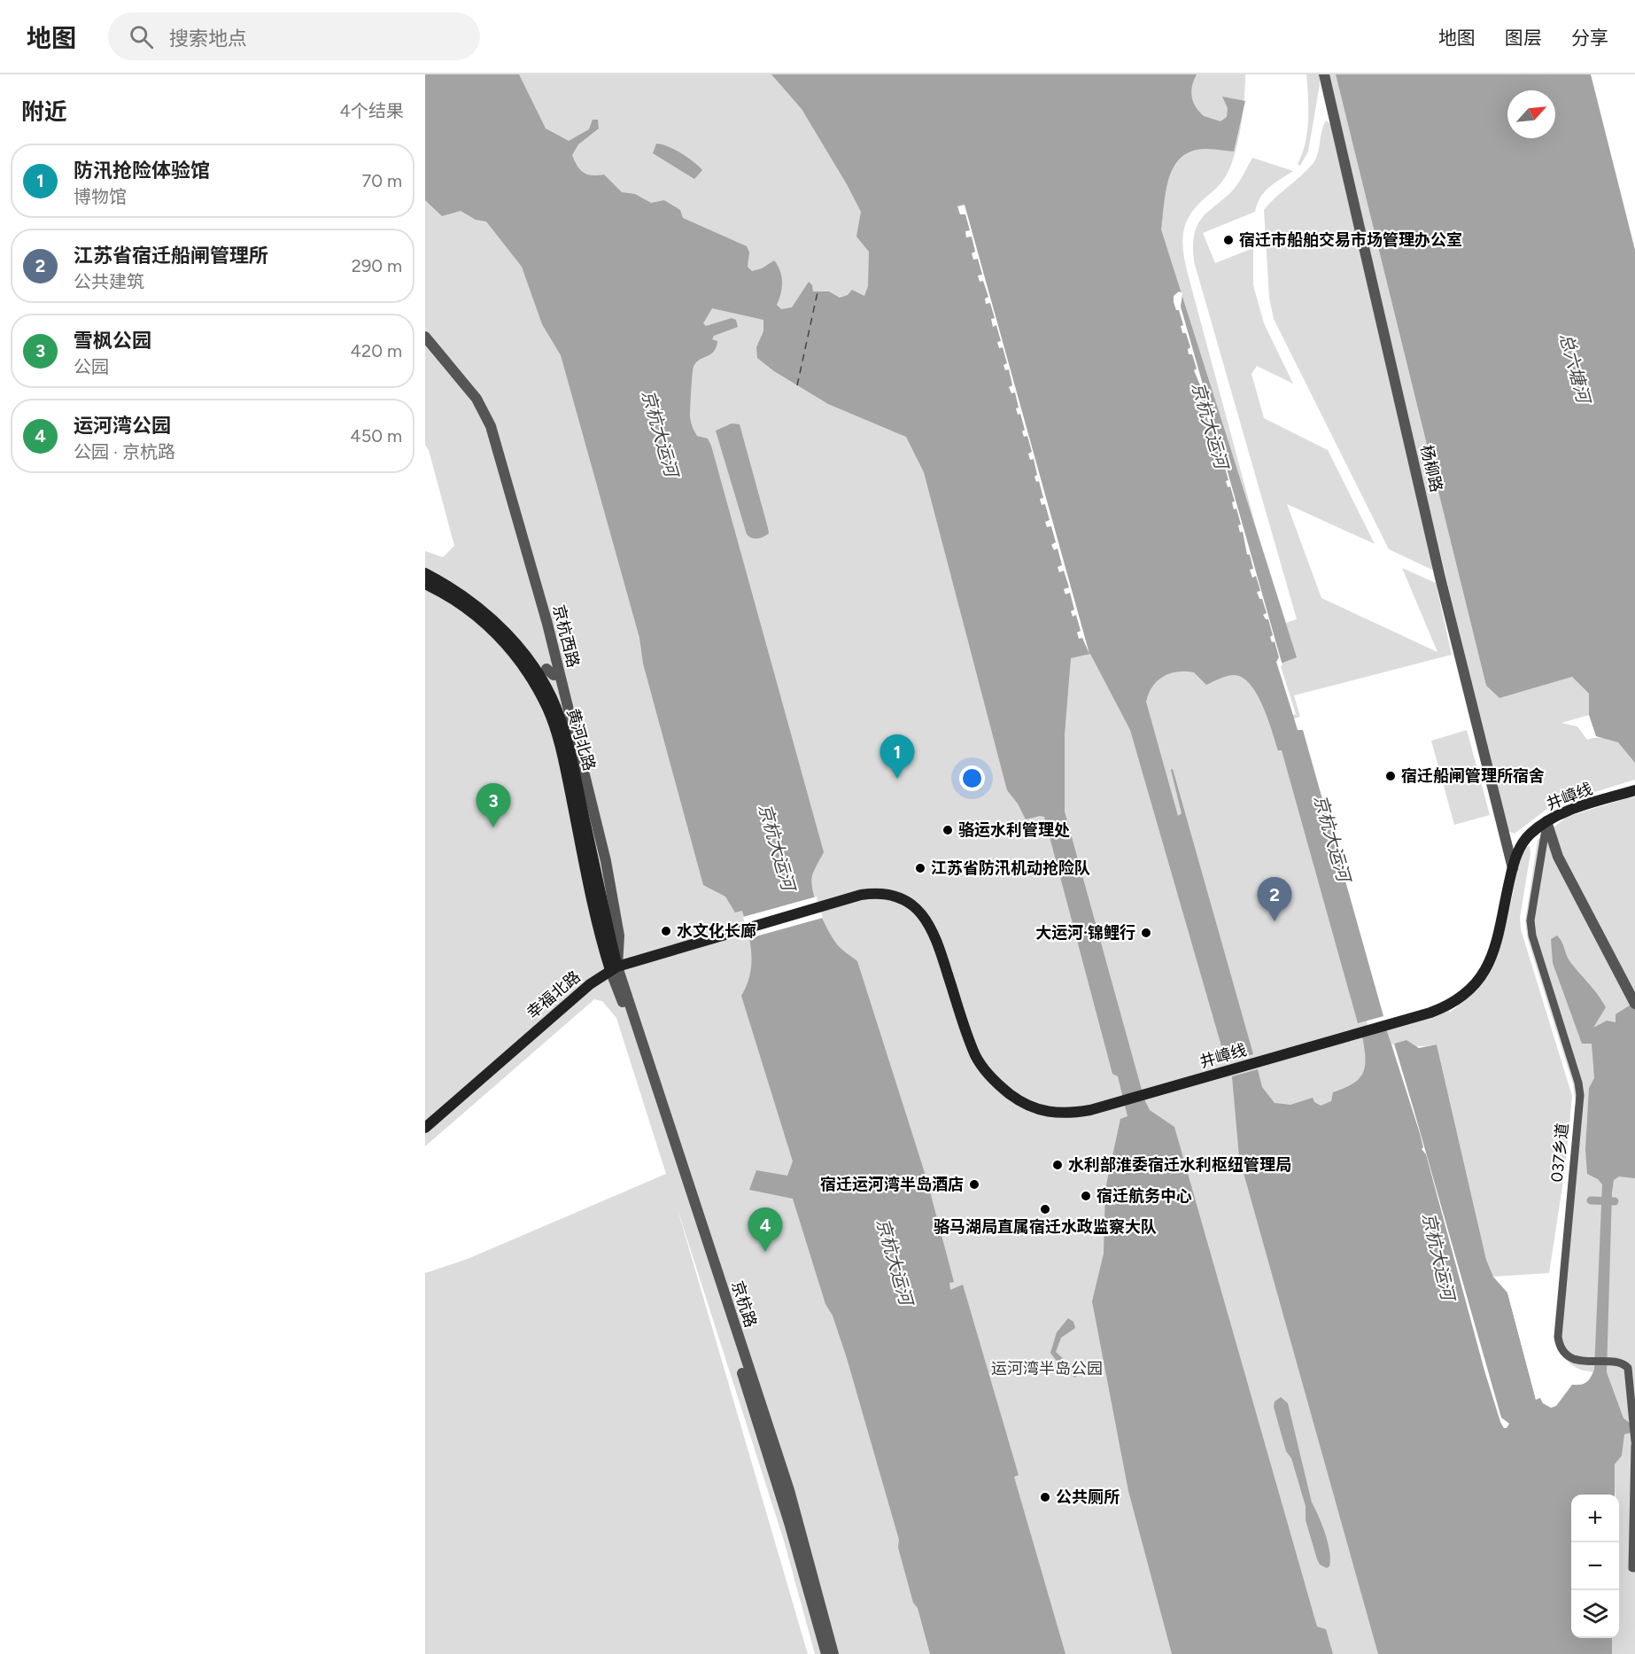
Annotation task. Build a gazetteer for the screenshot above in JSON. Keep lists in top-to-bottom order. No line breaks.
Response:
{"streets":{"main road":["黄河北路","井嶂线","幸福北路"],"street":["杨柳路","京杭西路","037乡道","京杭路"]},"crossings":[["杨柳路","井嶂线"],["京杭西路","黄河北路"],["京杭西路","幸福北路"],["京杭西路","京杭路"],["黄河北路","幸福北路"],["黄河北路","京杭路"],["井嶂线","幸福北路"],["井嶂线","037乡道"],["幸福北路","京杭路"]],"water":["总六塘河","京杭大运河"],"parks":["运河湾半岛公园"],"places":["宿迁市船舶交易市场管理办公室","宿迁船闸管理所宿舍","骆运水利管理处","江苏省防汛机动抢险队","水文化长廊","大运河·锦鲤行","水利部淮委宿迁水利枢纽管理局","宿迁运河湾半岛酒店","宿迁航务中心","骆马湖局直属宿迁水政监察大队","公共厕所"],"north":"top right","page":{"header":"地图","search":"搜索地点","nav":["地图","图层","分享"],"heading":["附近","4个结果"],"list":[{"mark":"1","name":"防汛抢险体验馆","note":"博物馆","value":"70 m"},{"mark":"2","name":"江苏省宿迁船闸管理所","note":"公共建筑","value":"290 m"},{"mark":"3","name":"雪枫公园","note":"公园","value":"420 m"},{"mark":"4","name":"运河湾公园","note":"公园 · 京杭路","value":"450 m"}],"pins":["1","3","2","4"],"map_buttons":["+","−"]}}
